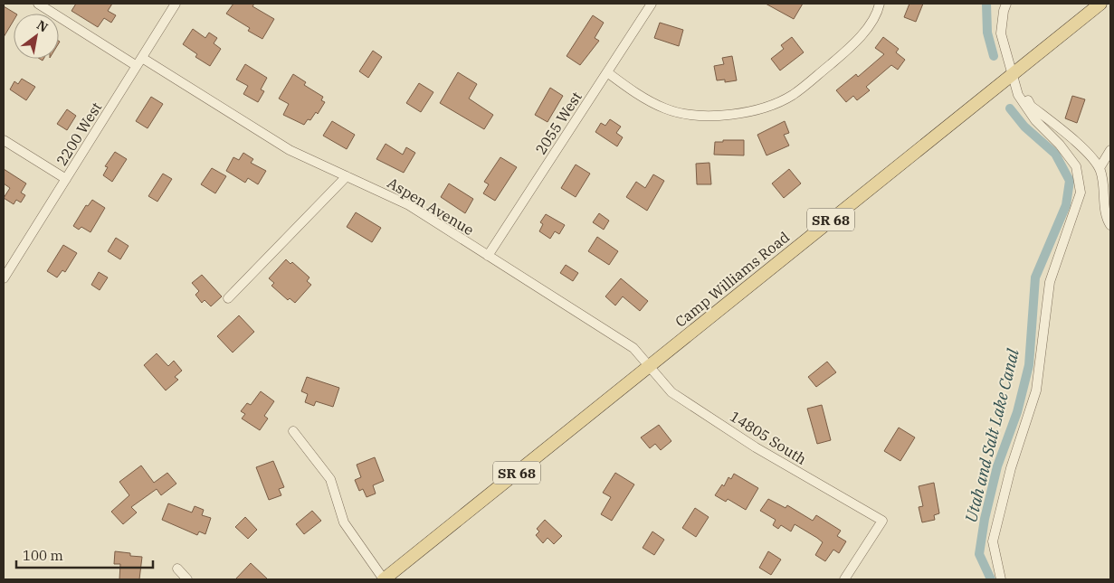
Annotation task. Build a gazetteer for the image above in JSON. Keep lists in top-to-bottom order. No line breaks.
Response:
{"streets":{"main road":["SR 68","Camp Williams Road"],"street":["2055 West","2200 West","Aspen Avenue","14805 South"]},"crossings":[["2055 West","Aspen Avenue"],["2200 West","Aspen Avenue"],["Aspen Avenue","Camp Williams Road"],["Aspen Avenue","14805 South"],["Camp Williams Road","14805 South"]],"water":["Utah and Salt Lake Canal"],"scale_bar":"100 m","north":"top right"}
